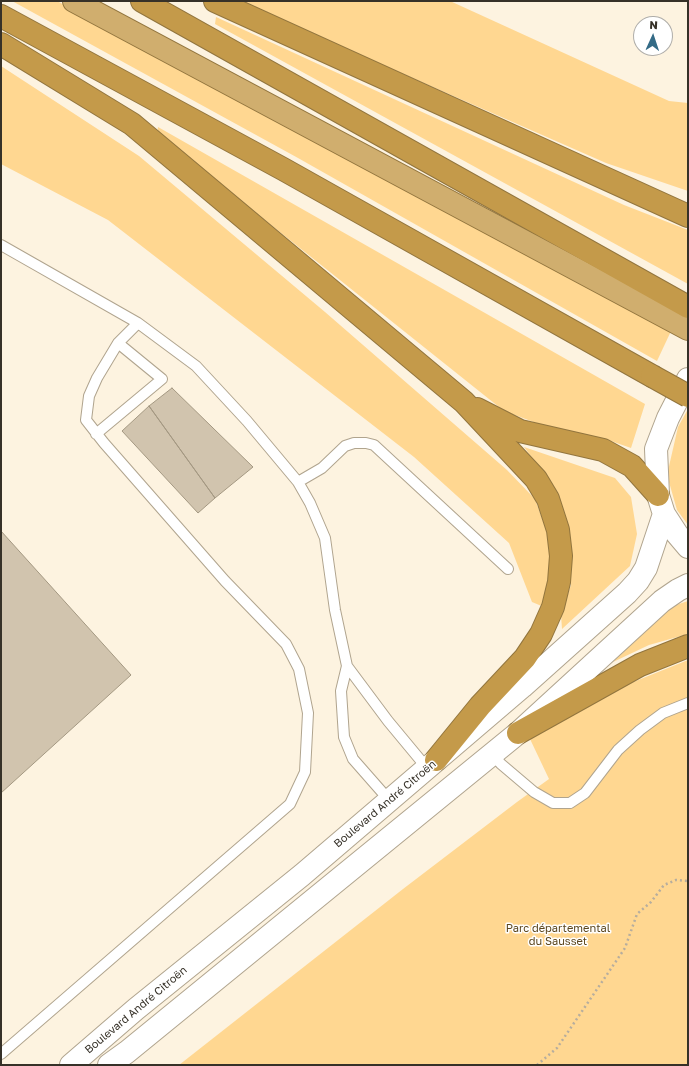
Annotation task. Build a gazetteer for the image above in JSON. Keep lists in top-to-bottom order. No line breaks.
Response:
{"streets":{"main road":["Boulevard André Citroën"]},"parks":["Parc départemental du Sausset"],"north":"top"}
